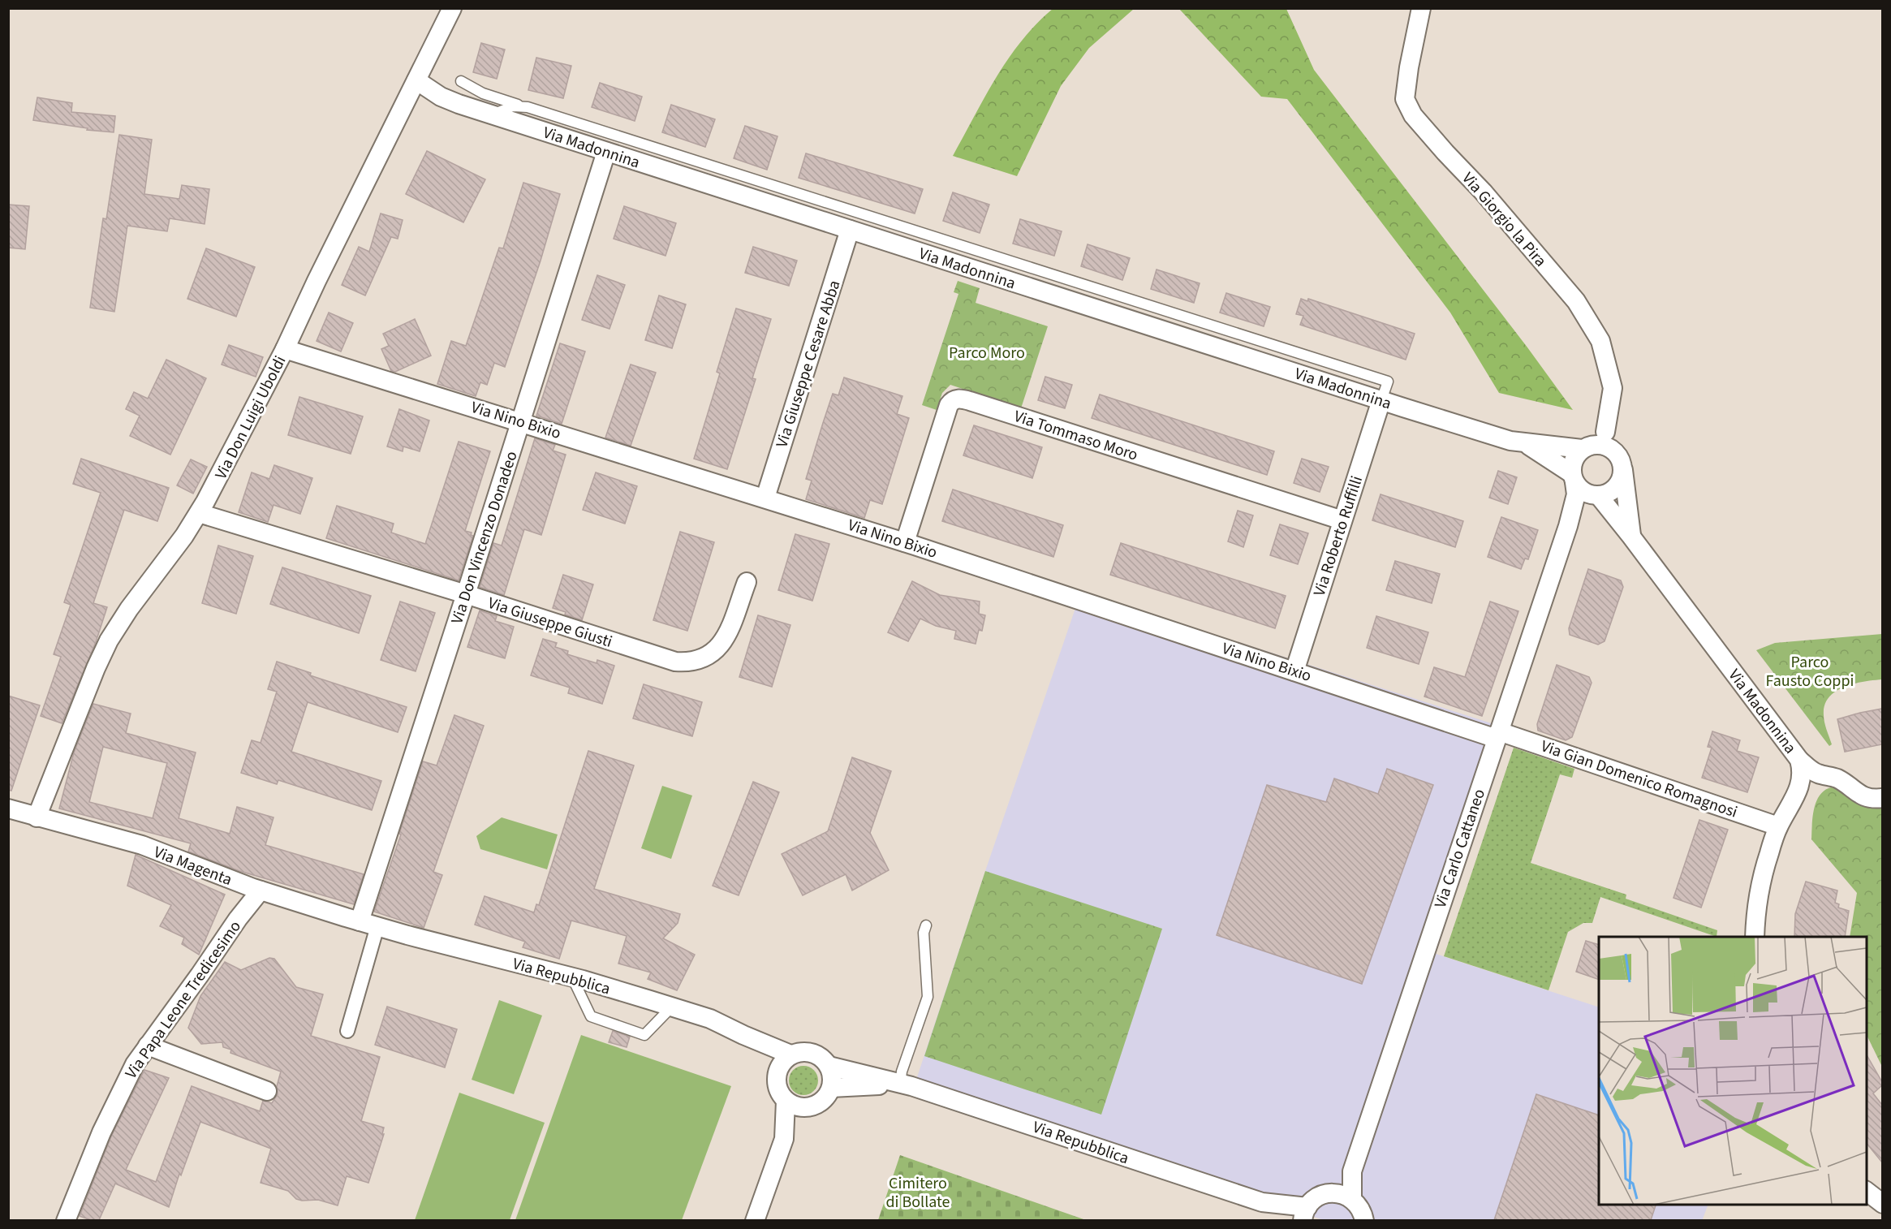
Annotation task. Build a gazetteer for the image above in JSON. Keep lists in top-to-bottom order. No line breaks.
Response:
{"streets":{"street":["Via Madonnina","Via Giorgio la Pira","Via Giuseppe Cesare Abba","Via Don Luigi Uboldi","Via Nino Bixio","Via Tommaso Moro","Via Roberto Ruffilli","Via Don Vincenzo Donadeo","Via Giuseppe Giusti","Via Gian Domenico Romagnosi","Via Carlo Cattaneo","Via Magenta","Via Repubblica","Via Papa Leone Tredicesimo"]},"crossings":[["Via Madonnina","Via Giuseppe Cesare Abba"],["Via Madonnina","Via Don Luigi Uboldi"],["Via Madonnina","Via Roberto Ruffilli"],["Via Madonnina","Via Don Vincenzo Donadeo"],["Via Madonnina","Via Gian Domenico Romagnosi"],["Via Madonnina","Via Carlo Cattaneo"],["Via Giuseppe Cesare Abba","Via Nino Bixio"],["Via Don Luigi Uboldi","Via Nino Bixio"],["Via Don Luigi Uboldi","Via Giuseppe Giusti"],["Via Don Luigi Uboldi","Via Magenta"],["Via Nino Bixio","Via Tommaso Moro"],["Via Nino Bixio","Via Roberto Ruffilli"],["Via Nino Bixio","Via Don Vincenzo Donadeo"],["Via Nino Bixio","Via Gian Domenico Romagnosi"],["Via Nino Bixio","Via Carlo Cattaneo"],["Via Tommaso Moro","Via Roberto Ruffilli"],["Via Don Vincenzo Donadeo","Via Giuseppe Giusti"],["Via Don Vincenzo Donadeo","Via Magenta"],["Via Don Vincenzo Donadeo","Via Repubblica"],["Via Gian Domenico Romagnosi","Via Carlo Cattaneo"],["Via Magenta","Via Repubblica"],["Via Magenta","Via Papa Leone Tredicesimo"]],"parks":["Parco Moro","Parco Fausto Coppi","Cimitero di Bollate"]}
